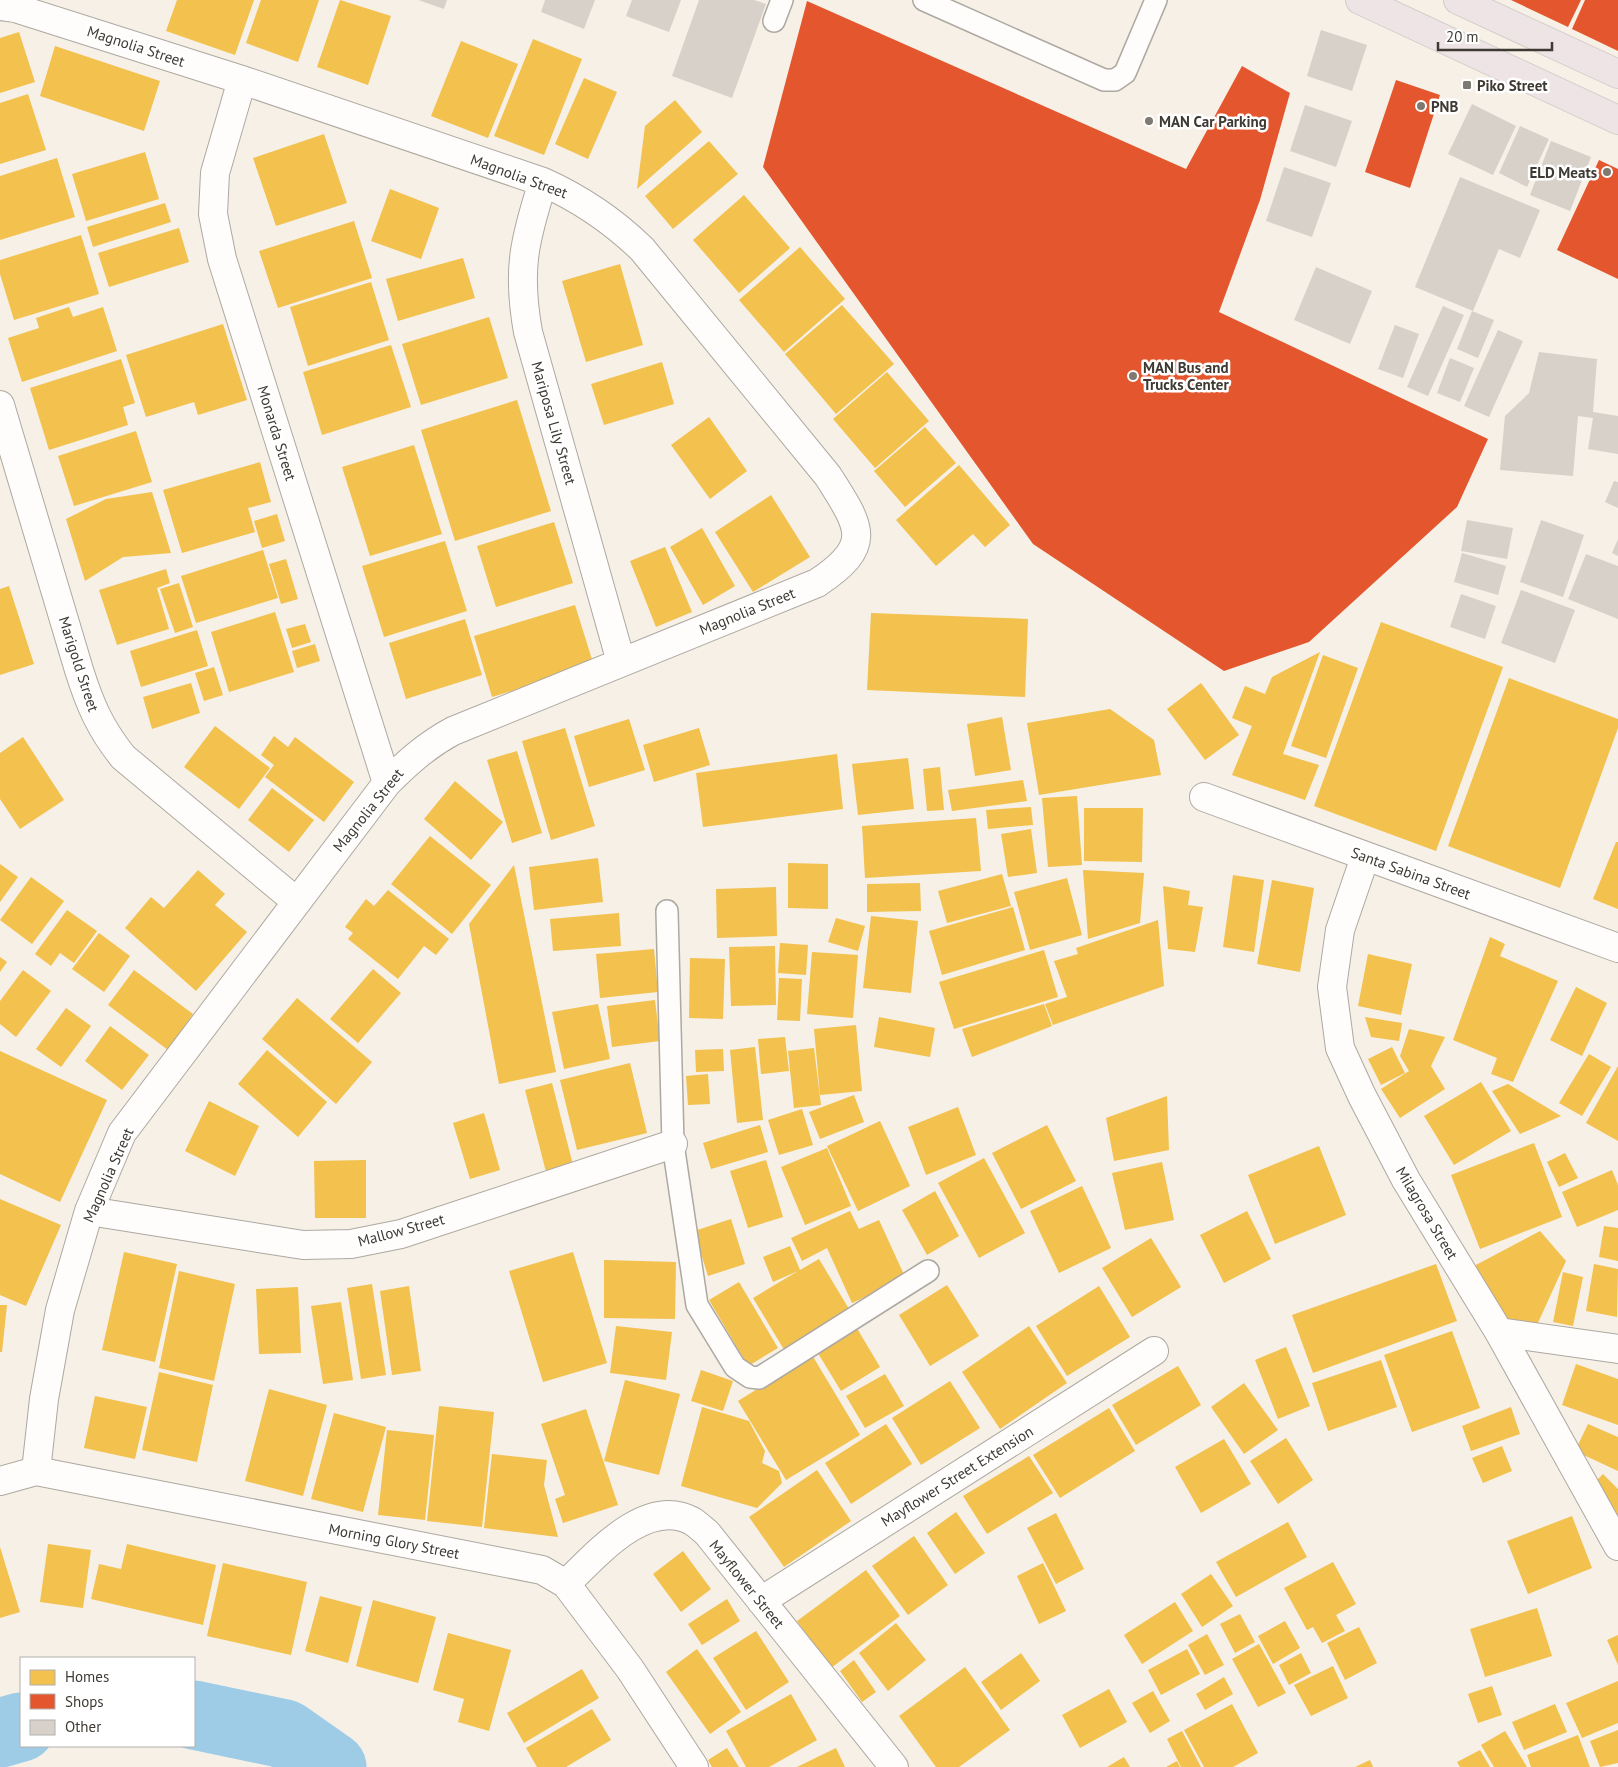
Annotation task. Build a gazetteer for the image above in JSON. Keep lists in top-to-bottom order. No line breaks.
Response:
{"streets":{"street":["Magnolia Street","Mariposa Lily Street","Monarda Street","Marigold Street","Santa Sabina Street","Milagrosa Street","Mallow Street","Mayflower Street Extension","Morning Glory Street","Mayflower Street"]},"crossings":[["Magnolia Street","Mariposa Lily Street"],["Magnolia Street","Monarda Street"],["Magnolia Street","Marigold Street"],["Magnolia Street","Mallow Street"],["Magnolia Street","Morning Glory Street"],["Santa Sabina Street","Milagrosa Street"],["Mayflower Street Extension","Mayflower Street"],["Morning Glory Street","Mayflower Street"]],"places":{"transit":["Piko Street"],"other":["PNB","MAN Car Parking","ELD Meats","MAN Bus and Trucks Center"]},"legend":["Homes","Shops","Other"],"scale_bar":"20 m"}
